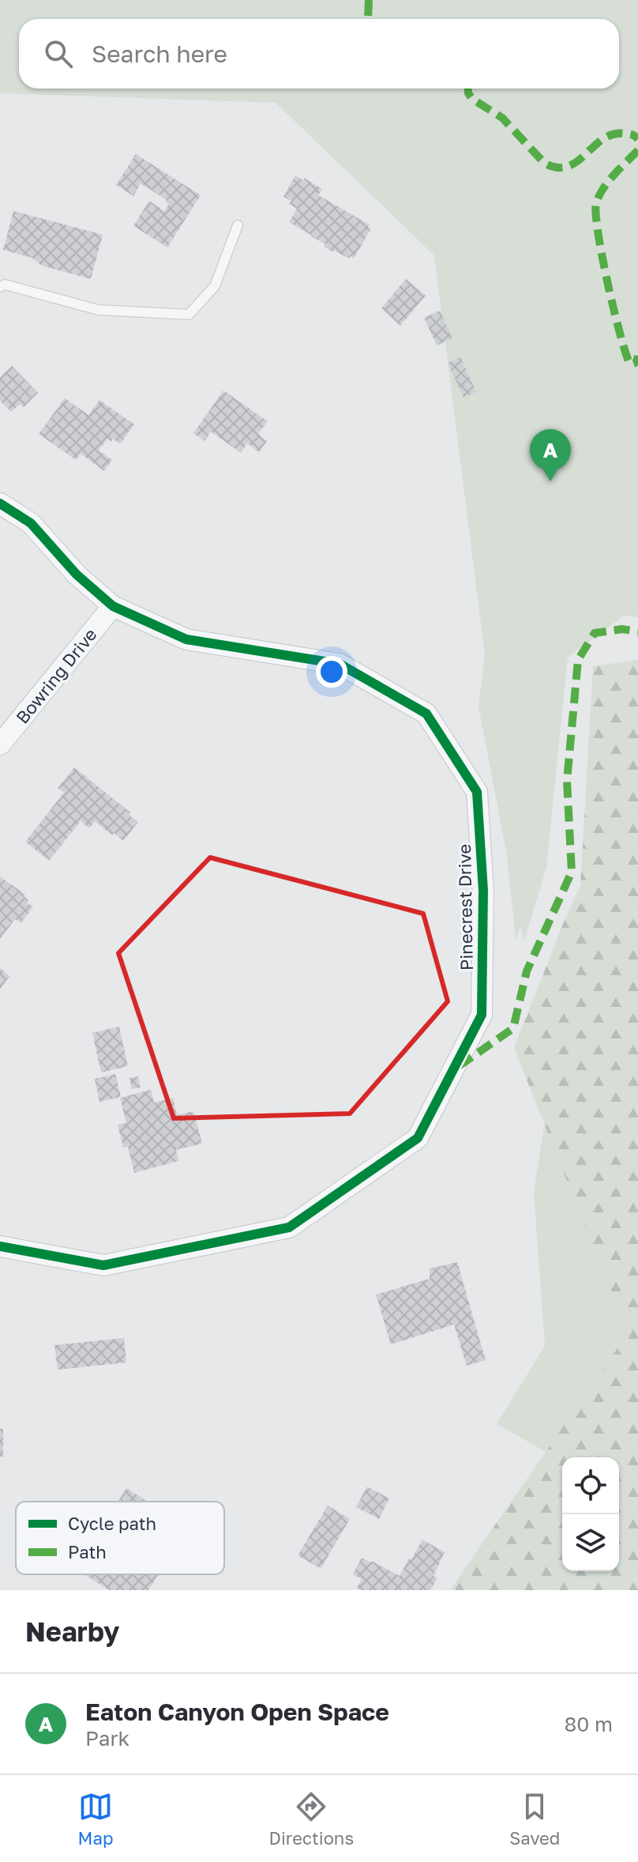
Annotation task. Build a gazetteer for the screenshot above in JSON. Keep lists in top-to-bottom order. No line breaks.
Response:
{"streets":{"street":["Bowring Drive","Pinecrest Drive"]},"crossings":[["Bowring Drive","Pinecrest Drive"]],"legend":["Cycle path","Path"],"page":{"search":"Search here","pins":"A","heading":"Nearby","list":[{"mark":"A","name":"Eaton Canyon Open Space","note":"Park","value":"80 m"}],"nav":["Map","Directions","Saved"]}}
